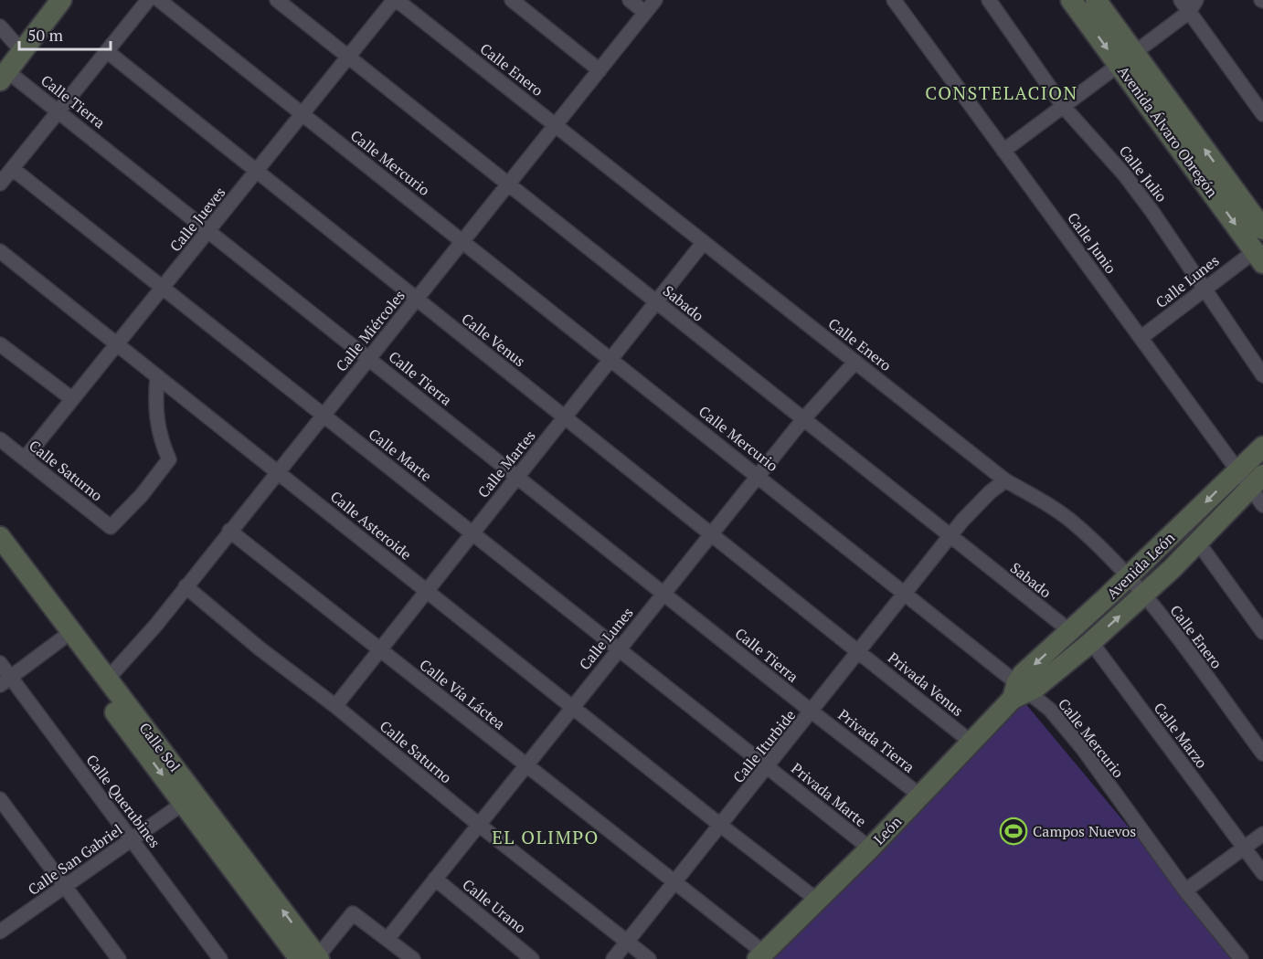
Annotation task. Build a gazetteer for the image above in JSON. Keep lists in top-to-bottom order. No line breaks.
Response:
{"streets":{"street":["Calle Enero","Calle Tierra","Avenida Álvaro Obregón","Calle Mercurio","Calle Julio","Calle Jueves","Calle Junio","Calle Lunes","Sabado","Calle Miércoles","Calle Venus","Calle Marte","Calle Martes","Calle Saturno","Calle Asteroide","Avenida León","Privada Venus","Calle Vía Láctea","Calle Marzo","Privada Tierra","Calle Iturbide","Calle Sol","Privada Marte","Calle Querubines","León","Calle San Gabriel","Calle Urano"]},"crossings":[["Calle Enero","Calle Jueves"],["Calle Enero","Calle Lunes"],["Calle Enero","Calle Miércoles"],["Calle Enero","Calle Martes"],["Calle Enero","Avenida León"],["Calle Enero","Calle Iturbide"],["Calle Tierra","Calle Jueves"],["Calle Tierra","Calle Lunes"],["Calle Tierra","Calle Miércoles"],["Calle Tierra","Calle Martes"],["Calle Tierra","Privada Tierra"],["Calle Tierra","Calle Iturbide"],["Avenida Álvaro Obregón","Calle Lunes"],["Calle Mercurio","Calle Jueves"],["Calle Mercurio","Calle Lunes"],["Calle Mercurio","Calle Miércoles"],["Calle Mercurio","Calle Martes"],["Calle Mercurio","Avenida León"],["Calle Mercurio","Calle Iturbide"],["Calle Mercurio","León"],["Calle Julio","Calle Lunes"],["Calle Jueves","Sabado"],["Calle Jueves","Calle Venus"],["Calle Jueves","Calle Marte"],["Calle Jueves","Calle Saturno"],["Calle Jueves","Calle Asteroide"],["Calle Junio","Calle Lunes"],["Calle Junio","Avenida León"],["Calle Lunes","Sabado"],["Calle Lunes","Calle Venus"],["Calle Lunes","Calle Marte"],["Calle Lunes","Calle Saturno"],["Calle Lunes","Calle Asteroide"],["Calle Lunes","Calle Vía Láctea"],["Calle Lunes","Calle Urano"],["Sabado","Calle Miércoles"],["Sabado","Calle Martes"],["Sabado","Avenida León"],["Sabado","Calle Iturbide"],["Calle Miércoles","Calle Venus"],["Calle Miércoles","Calle Marte"],["Calle Miércoles","Calle Saturno"],["Calle Miércoles","Calle Asteroide"],["Calle Miércoles","Calle Vía Láctea"],["Calle Miércoles","Calle Sol"],["Calle Venus","Calle Martes"],["Calle Venus","Privada Venus"],["Calle Venus","Calle Iturbide"],["Calle Marte","Calle Martes"],["Calle Marte","Calle Iturbide"],["Calle Marte","Privada Marte"],["Calle Martes","Calle Saturno"],["Calle Martes","Calle Asteroide"],["Calle Martes","Calle Vía Láctea"],["Calle Saturno","Calle Asteroide"],["Calle Saturno","Calle Iturbide"],["Calle Asteroide","Calle Iturbide"],["Calle Asteroide","León"],["Avenida León","Calle Marzo"],["Avenida León","León"],["Privada Venus","Calle Iturbide"],["Privada Venus","León"],["Calle Vía Láctea","Calle Iturbide"],["Calle Vía Láctea","León"],["Privada Tierra","Calle Iturbide"],["Privada Tierra","León"],["Calle Iturbide","Privada Marte"],["Calle Sol","Calle San Gabriel"],["Privada Marte","León"],["Calle Querubines","Calle San Gabriel"]],"districts":["CONSTELACION","EL OLIMPO"],"places":{"sports":["Campos Nuevos"]},"scale_bar":"50 m"}
